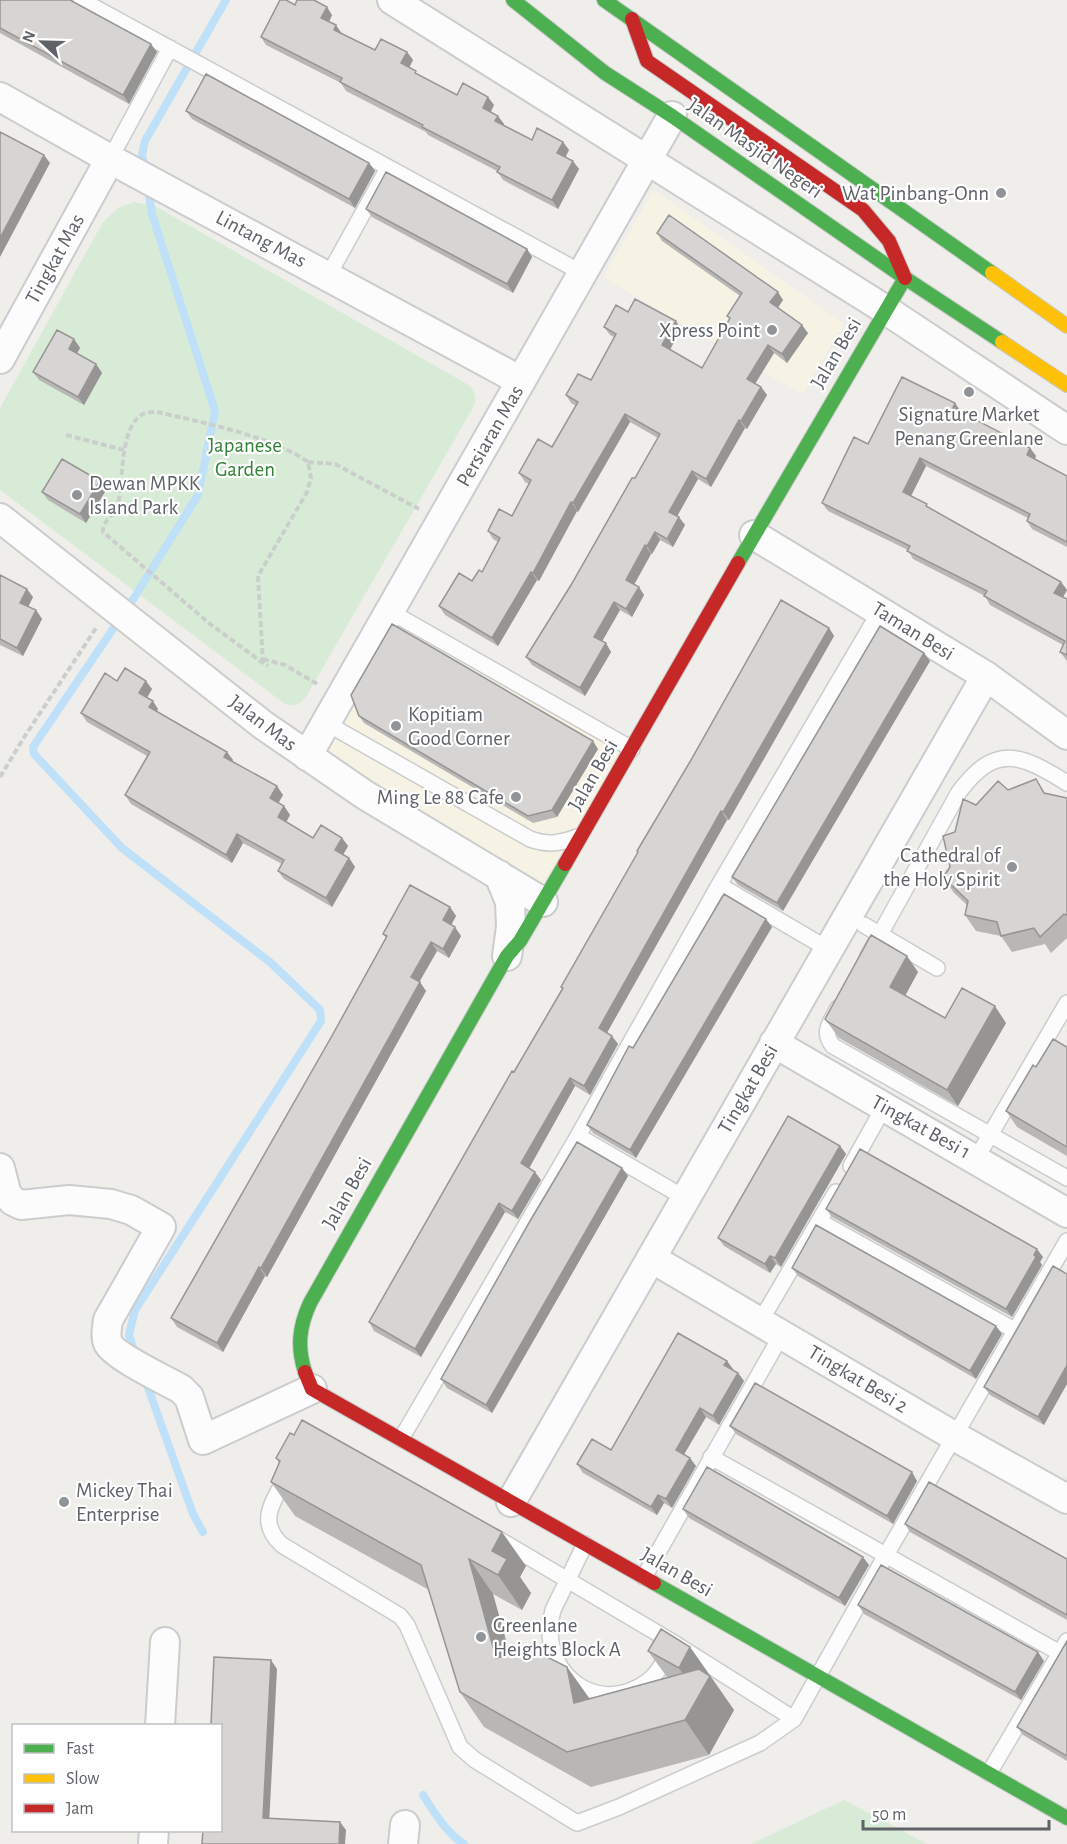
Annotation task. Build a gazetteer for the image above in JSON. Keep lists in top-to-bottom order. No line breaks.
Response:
{"streets":{"main road":["Jalan Masjid Negeri","Jalan Besi"],"street":["Lintang Mas","Tingkat Mas","Persiaran Mas","Taman Besi","Jalan Mas","Tingkat Besi","Tingkat Besi 1","Tingkat Besi 2"]},"crossings":[["Jalan Masjid Negeri","Jalan Besi"],["Jalan Masjid Negeri","Persiaran Mas"],["Lintang Mas","Tingkat Mas"],["Lintang Mas","Persiaran Mas"],["Jalan Besi","Taman Besi"],["Jalan Besi","Jalan Mas"],["Jalan Besi","Tingkat Besi"],["Persiaran Mas","Jalan Mas"],["Taman Besi","Tingkat Besi"],["Tingkat Besi","Tingkat Besi 1"],["Tingkat Besi","Tingkat Besi 2"]],"parks":["Japanese Garden"],"places":["Wat Pinbang-Onn","Xpress Point","Signature Market Penang Greenlane","Dewan MPKK Island Park","Kopitiam Good Corner","Ming Le 88 Cafe","Cathedral of the Holy Spirit","Mickey Thai Enterprise","Greenlane Heights Block A"],"legend":["Fast","Slow","Jam"],"scale_bar":"50 m","north":"left"}
